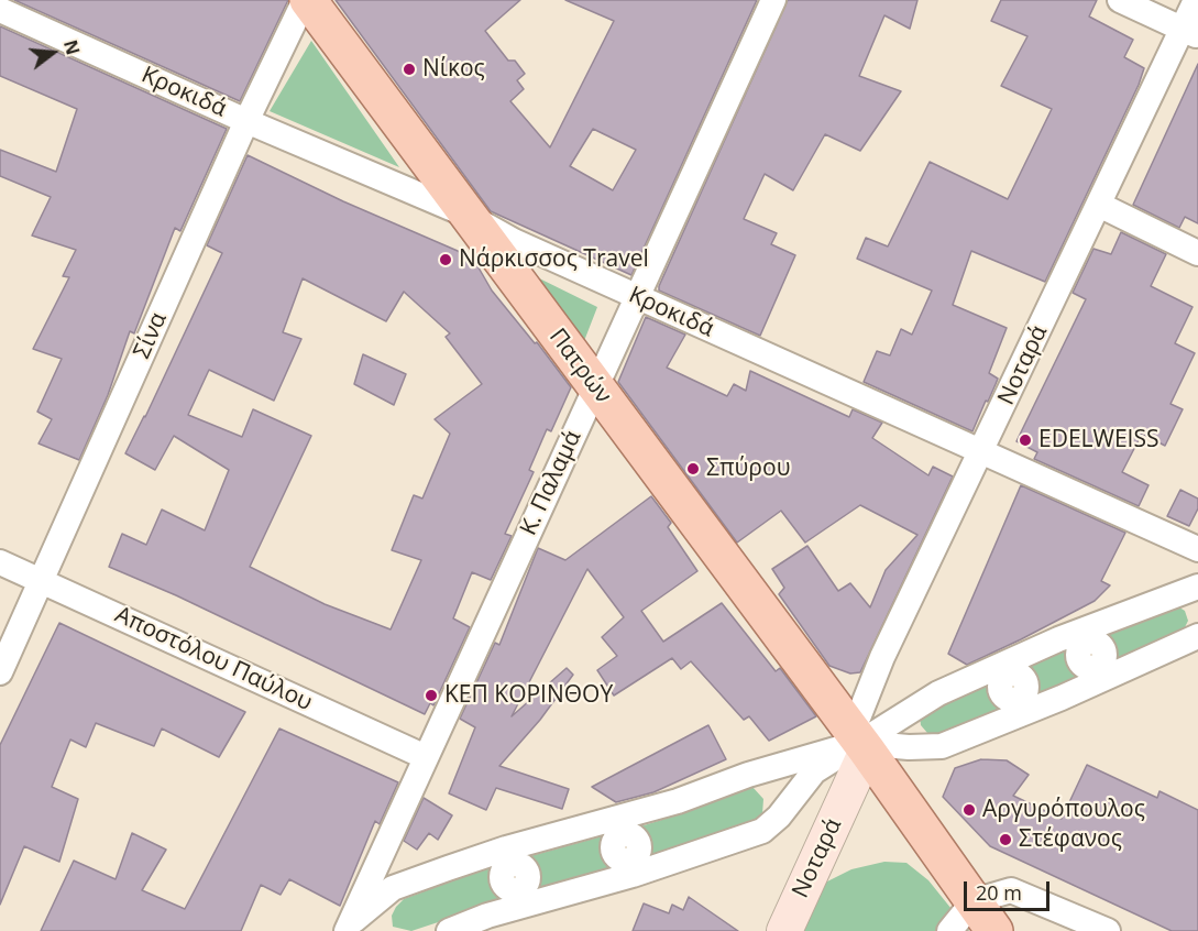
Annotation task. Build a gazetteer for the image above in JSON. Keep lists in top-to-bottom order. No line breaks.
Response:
{"streets":{"main road":["Πατρών"],"street":["Κροκιδά","Σίνα","Νοταρά","Κ. Παλαμά","Αποστόλου Παύλου"]},"crossings":[["Κροκιδά","Σίνα"],["Κροκιδά","Νοταρά"],["Κροκιδά","Πατρών"],["Κροκιδά","Κ. Παλαμά"],["Σίνα","Πατρών"],["Σίνα","Αποστόλου Παύλου"],["Νοταρά","Πατρών"],["Πατρών","Κ. Παλαμά"],["Κ. Παλαμά","Αποστόλου Παύλου"]],"places":["Νίκος","Νάρκισσος Travel","EDELWEISS","Σπύρου","ΚΕΠ ΚΟΡΙΝΘΟΥ","Αργυρόπουλος","Στέφανος"],"scale_bar":"20 m","north":"right"}
